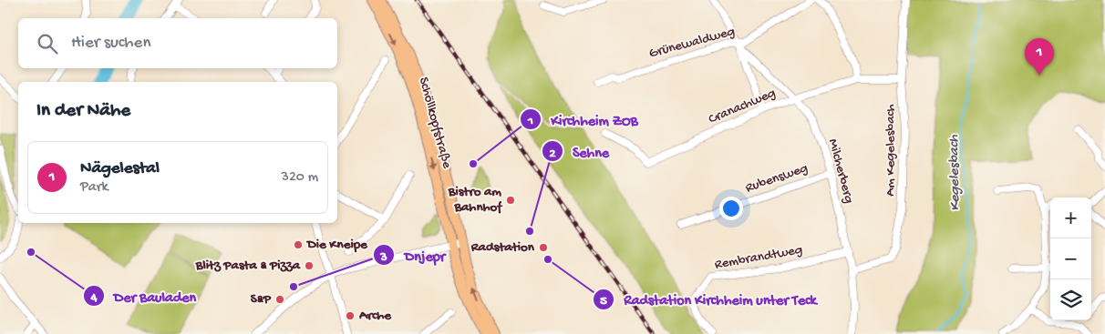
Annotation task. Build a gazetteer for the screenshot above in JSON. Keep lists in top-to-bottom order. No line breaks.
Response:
{"streets":{"main road":["Schöllkopfstraße"],"street":["Grünewaldweg","Cranachweg","Am Kegelesbach","Milcherberg","Rubensweg","Rembrandtweg"]},"crossings":[["Grünewaldweg","Milcherberg"],["Cranachweg","Am Kegelesbach"],["Cranachweg","Milcherberg"],["Am Kegelesbach","Milcherberg"],["Milcherberg","Rubensweg"],["Milcherberg","Rembrandtweg"]],"water":["Kegelesbach"],"places":["Kirchheim ZOB","Bistro am Bahnhof","Sehne","Die Kneipe","Radstation","Der Bauladen","Radstation Kirchheim unter Teck","Blitz Pasta & Pizza","Dnjepr","S&P","Arche"],"page":{"search":"Hier suchen","pins":"1","heading":"In der Nähe","list":[{"mark":"1","name":"Nägelestal","note":"Park","value":"320 m"}],"map_buttons":["+","−"]}}
